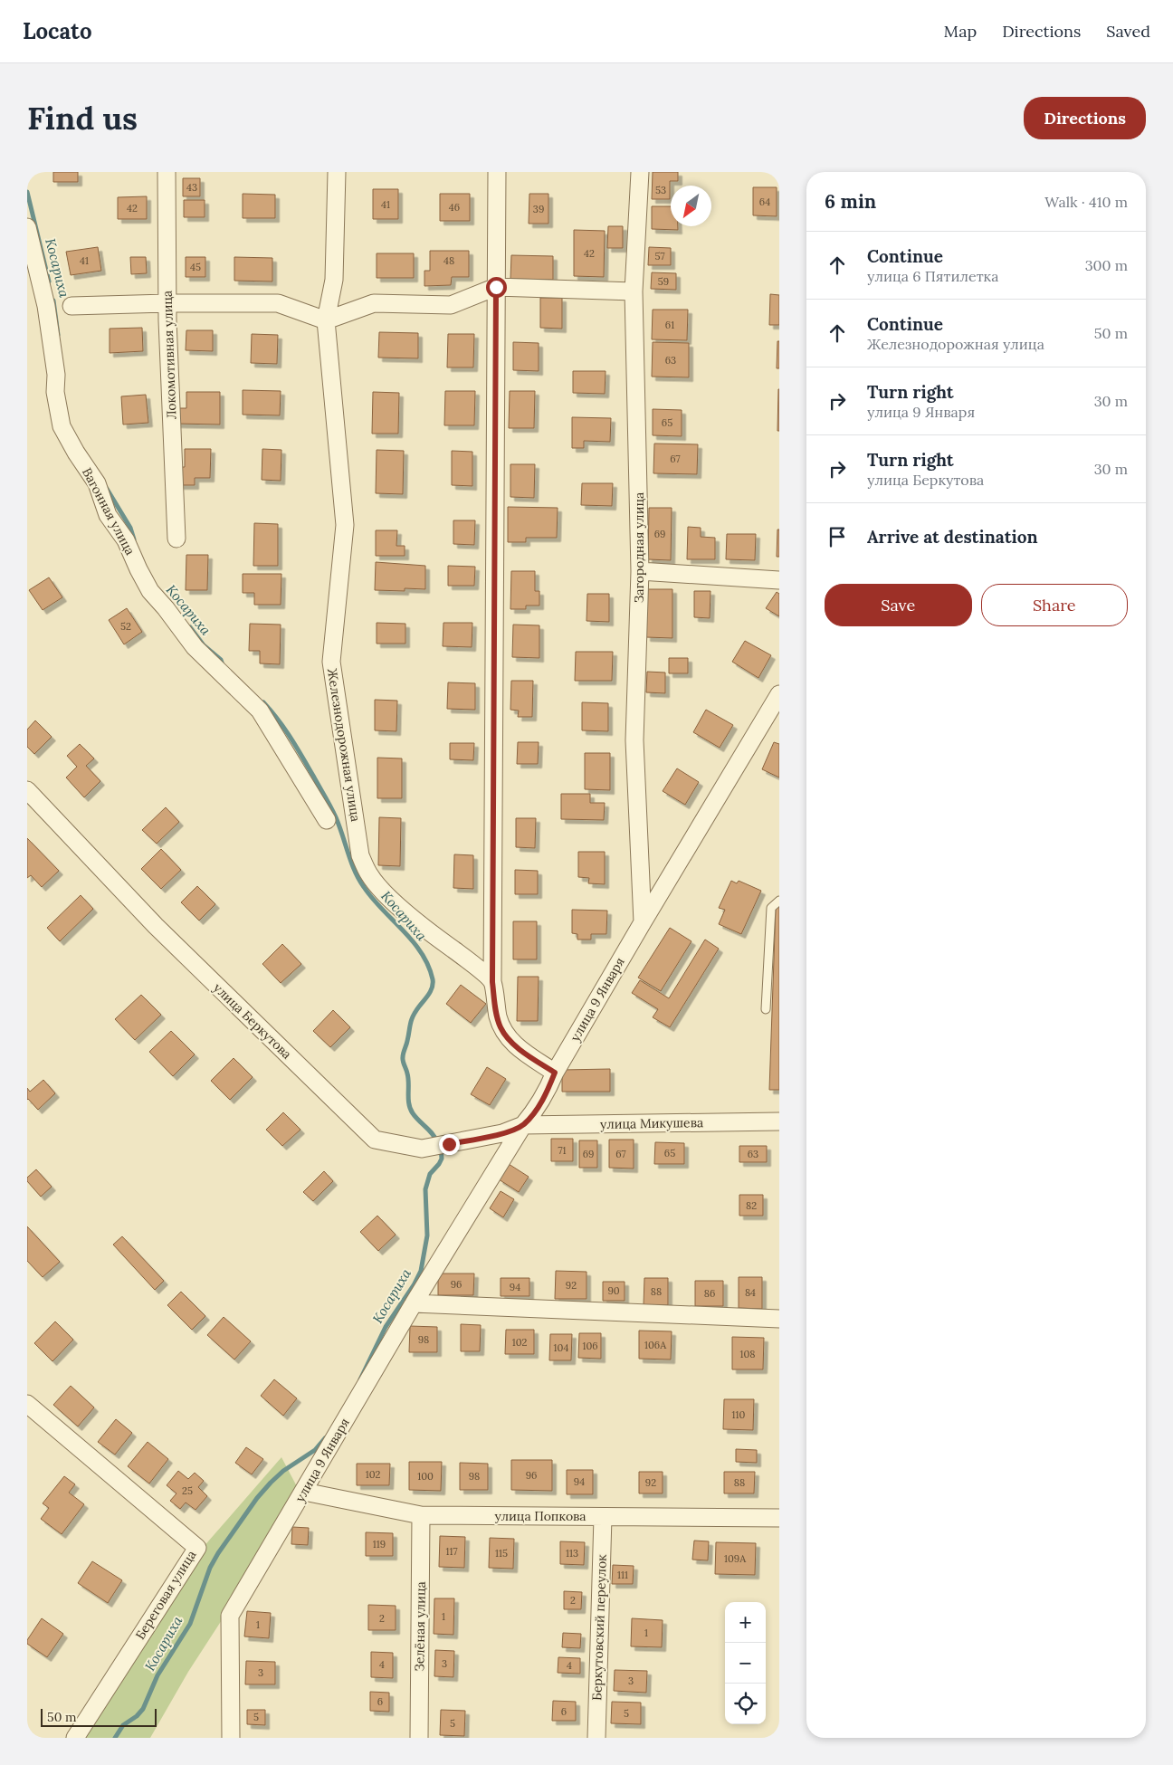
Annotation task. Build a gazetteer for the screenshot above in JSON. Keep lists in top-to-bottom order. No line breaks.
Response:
{"streets":{"street":["Локомотивная улица","Вагонная улица","Загородная улица","Железнодорожная улица","улица 9 Января","улица Беркутова","улица Микушева","улица Попкова","Береговая улица","Зелёная улица","Беркутовский переулок"]},"crossings":[["Загородная улица","улица 9 Января"],["улица 9 Января","улица Беркутова"],["улица 9 Января","улица Микушева"],["улица 9 Января","улица Попкова"],["улица Беркутова","улица Микушева"],["улица Попкова","Зелёная улица"],["улица Попкова","Беркутовский переулок"]],"water":["Косариха"],"house_numbers":["43","53","64","41","46","42","39","42","57","41","48","45","59","61","63","65","67","69","52","71","65","69","67","63","82","96","92","94","90","88","84","86","98","102","106А","106","104","108","110","102","96","100","98","94","92","88","25","119","117","115","113","109А","111","2","1","2","1","1","3","4","4","3","3","6","6","5","5","5"],"scale_bar":"50 m","north":"bottom left","page":{"header":"Locato","nav":["Map","Directions","Saved"],"buttons":["Directions",["Save","Share"]],"title":"Find us","heading":["6 min","Walk · 410 m"],"list":[["Continue","улица 6 Пятилетка","300 m"],["Continue","Железнодорожная улица","50 m"],["Turn right","улица 9 Января","30 m"],["Turn right","улица Беркутова","30 m"],"Arrive at destination"],"map_buttons":["+","−"],"scale":"50 m"}}
